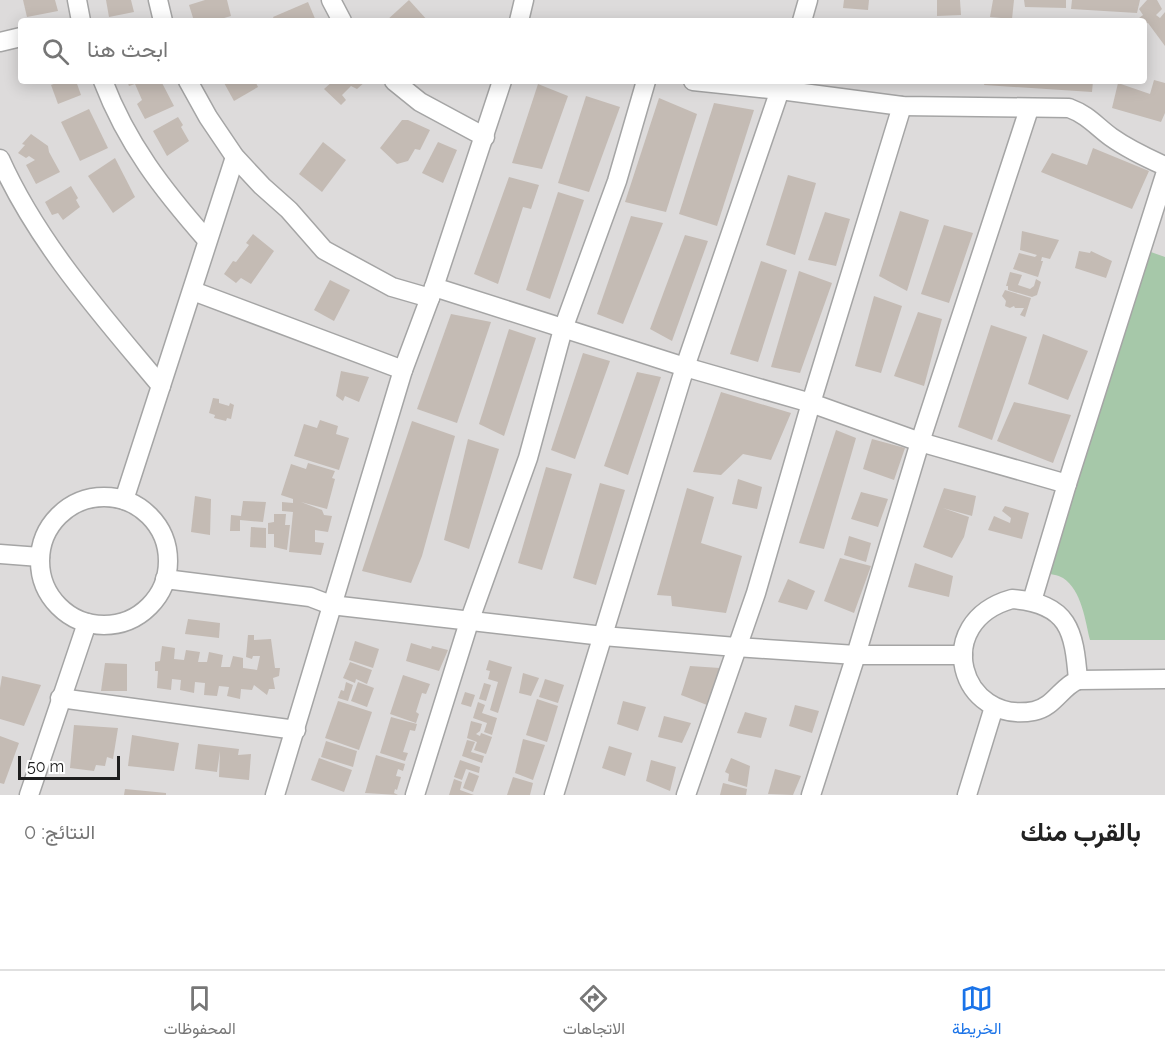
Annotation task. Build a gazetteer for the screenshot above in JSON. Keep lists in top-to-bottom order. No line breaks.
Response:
{"scale_bar":"50 m","page":{"search":"ابحث هنا","scale":"50 m","heading":["بالقرب منك","النتائج: 0"],"nav":["الخريطة","الاتجاهات","المحفوظات"]}}
